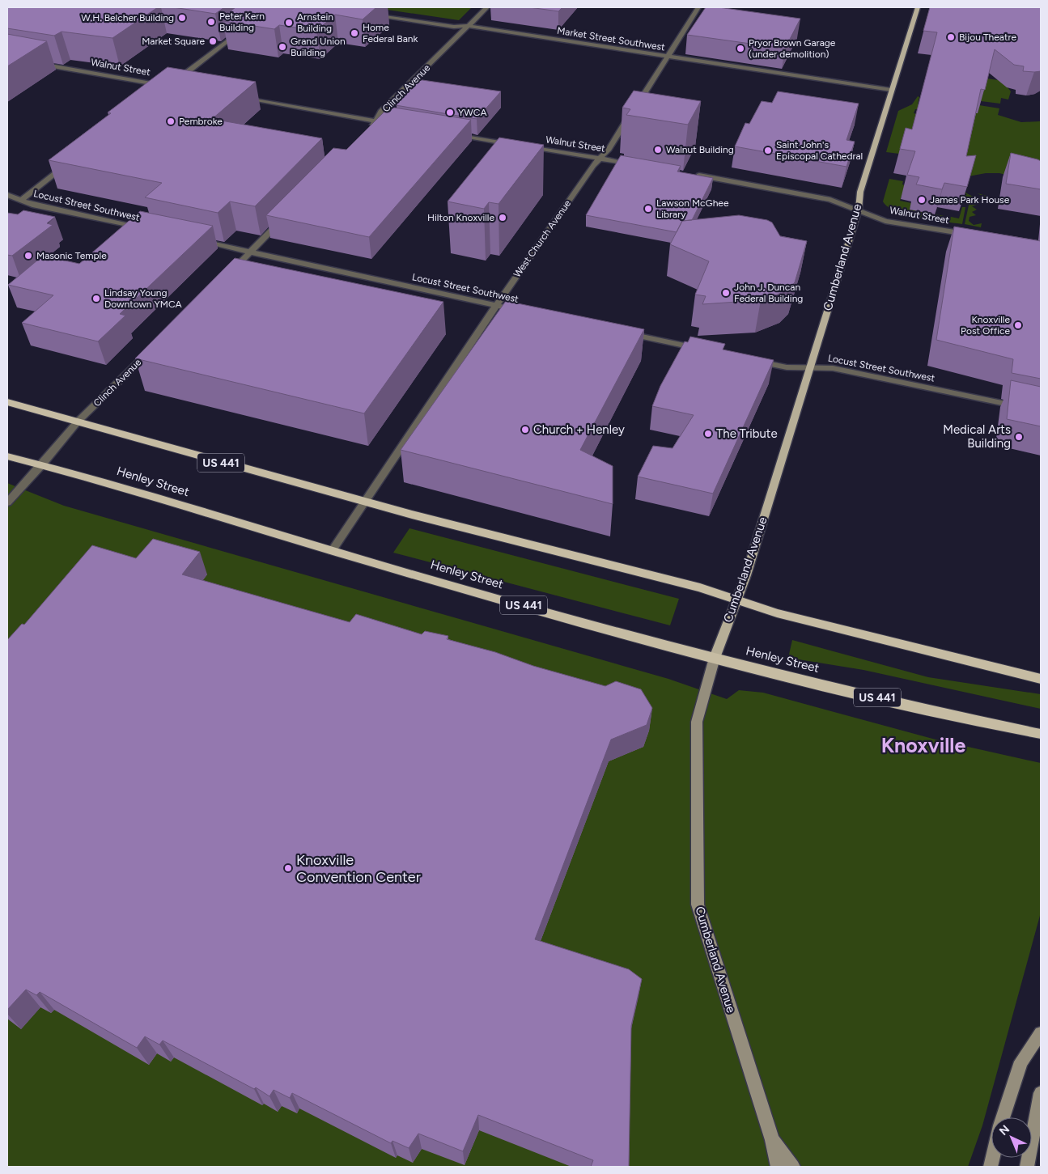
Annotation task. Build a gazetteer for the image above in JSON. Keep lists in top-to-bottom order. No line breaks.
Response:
{"streets":{"highway":["US 441","Henley Street"],"main road":["Cumberland Avenue"],"street":["Market Street Southwest","Walnut Street","Clinch Avenue","Locust Street Southwest","West Church Avenue"]},"crossings":[["Market Street Southwest","Clinch Avenue"],["Market Street Southwest","Cumberland Avenue"],["Walnut Street","West Church Avenue"],["Walnut Street","Cumberland Avenue"],["Clinch Avenue","US 441"],["Clinch Avenue","Henley Street"],["Locust Street Southwest","West Church Avenue"],["Locust Street Southwest","Cumberland Avenue"],["West Church Avenue","US 441"],["West Church Avenue","Henley Street"],["Cumberland Avenue","US 441"],["Cumberland Avenue","Henley Street"]],"districts":["Knoxville"],"places":["W.H. Belcher Building","Peter Kern Building","Arnstein Building","Home Federal Bank","Bijou Theatre","Market Square","Grand Union Building","Pryor Brown Garage (under demolition)","YWCA","Pembroke","Walnut Building","Saint John's Episcopal Cathedral","James Park House","Lawson McGhee Library","Hilton Knoxville","Masonic Temple","John J. Duncan Federal Building","Lindsay Young Downtown YMCA","Knoxville Post Office","Church + Henley","The Tribute","Medical Arts Building","Knoxville Convention Center"],"north":"top left"}
